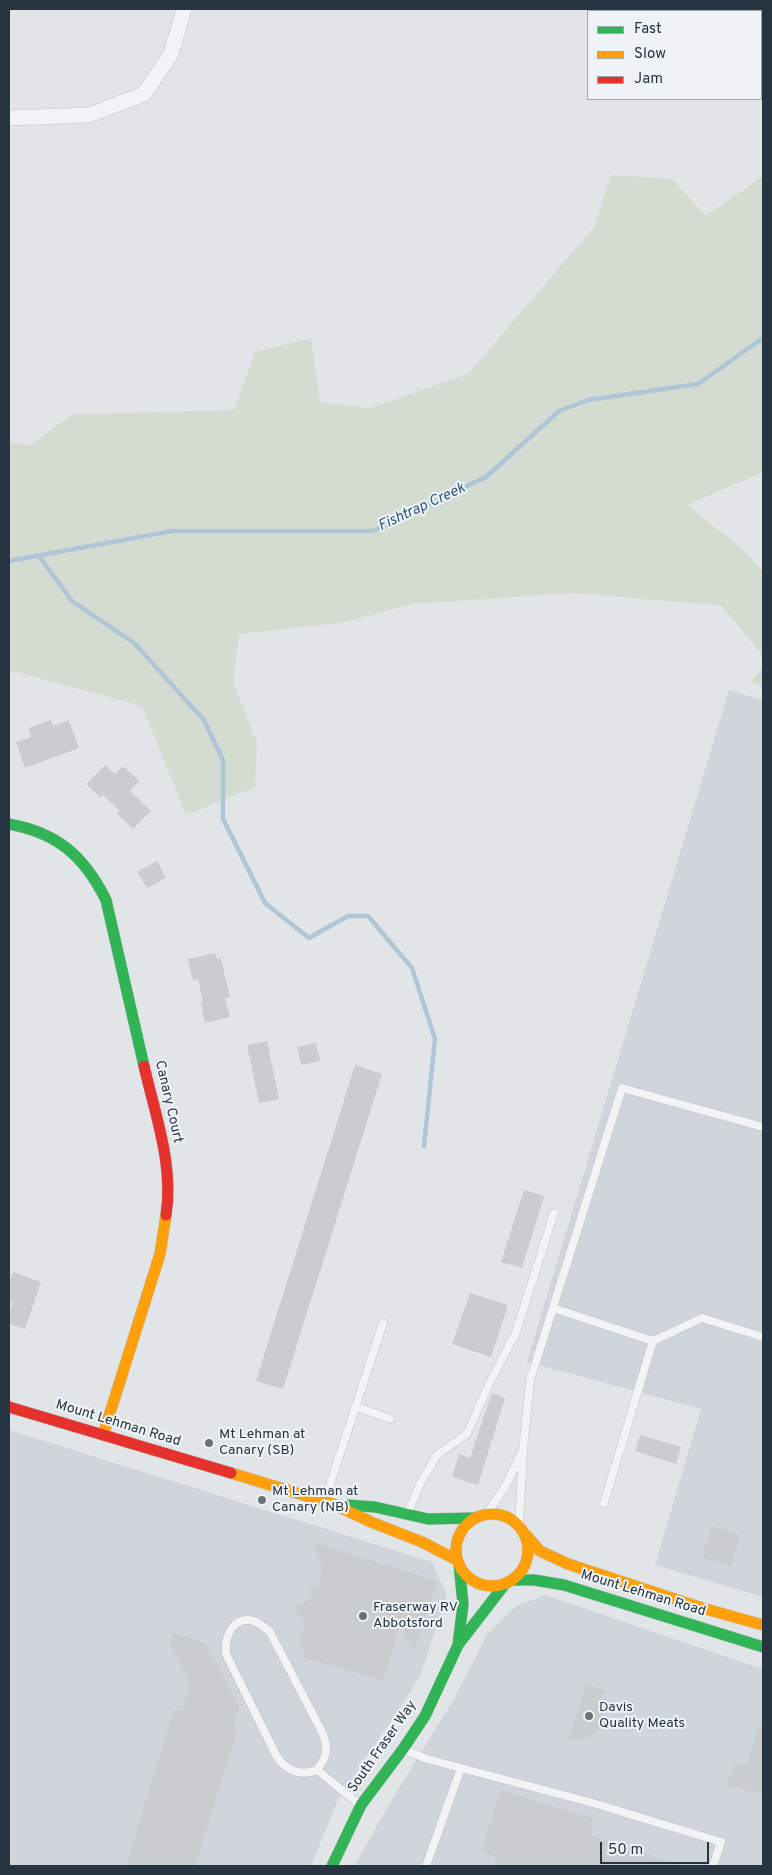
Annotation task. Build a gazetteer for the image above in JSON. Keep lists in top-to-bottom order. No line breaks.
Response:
{"streets":{"main road":["Canary Court","Mount Lehman Road","South Fraser Way"]},"crossings":[["Canary Court","Mount Lehman Road"],["Mount Lehman Road","South Fraser Way"]],"water":["Fishtrap Creek"],"places":["Mt Lehman at Canary (SB)","Mt Lehman at Canary (NB)","Fraserway RV Abbotsford","Davis Quality Meats"],"legend":["Fast","Slow","Jam"],"scale_bar":"50 m"}
